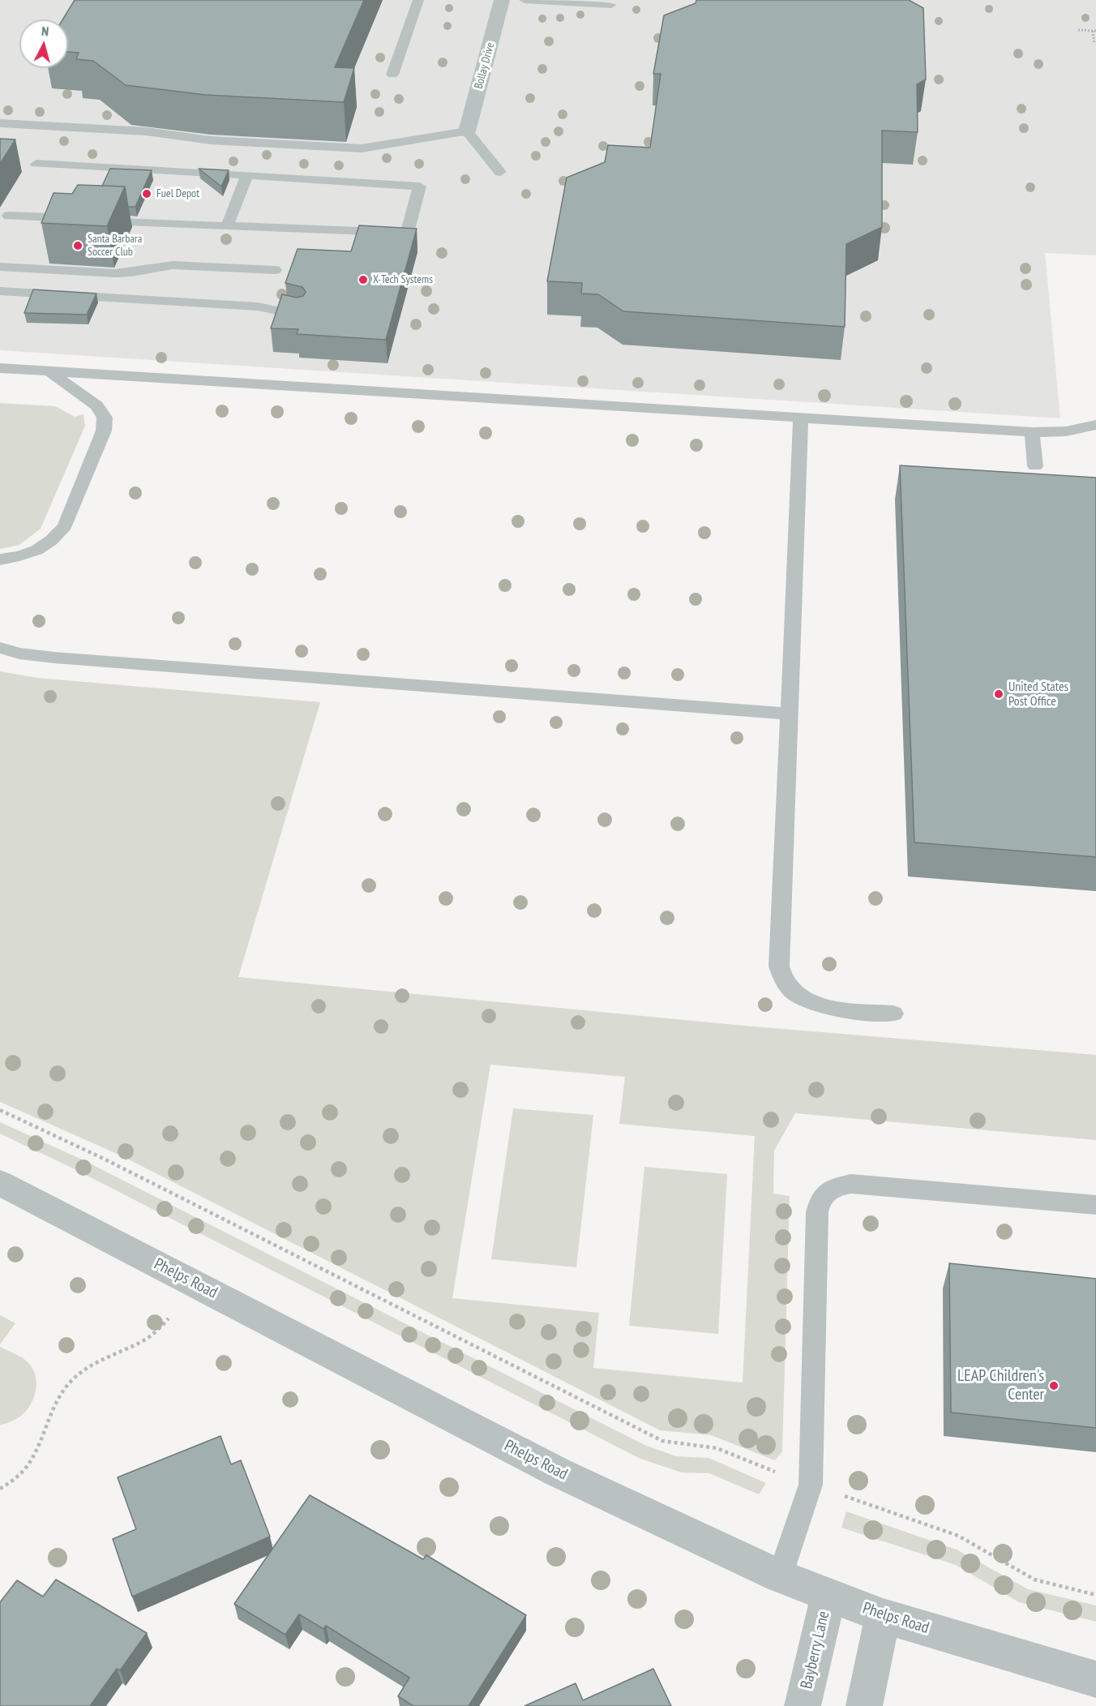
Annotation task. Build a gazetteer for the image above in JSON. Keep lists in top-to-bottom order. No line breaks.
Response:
{"streets":{"street":["Bollay Drive","Phelps Road","Bayberry Lane"]},"crossings":[["Phelps Road","Bayberry Lane"]],"places":["Fuel Depot","Santa Barbara Soccer Club","X-Tech Systems","United States Post Office","LEAP Children's Center"],"north":"top"}
